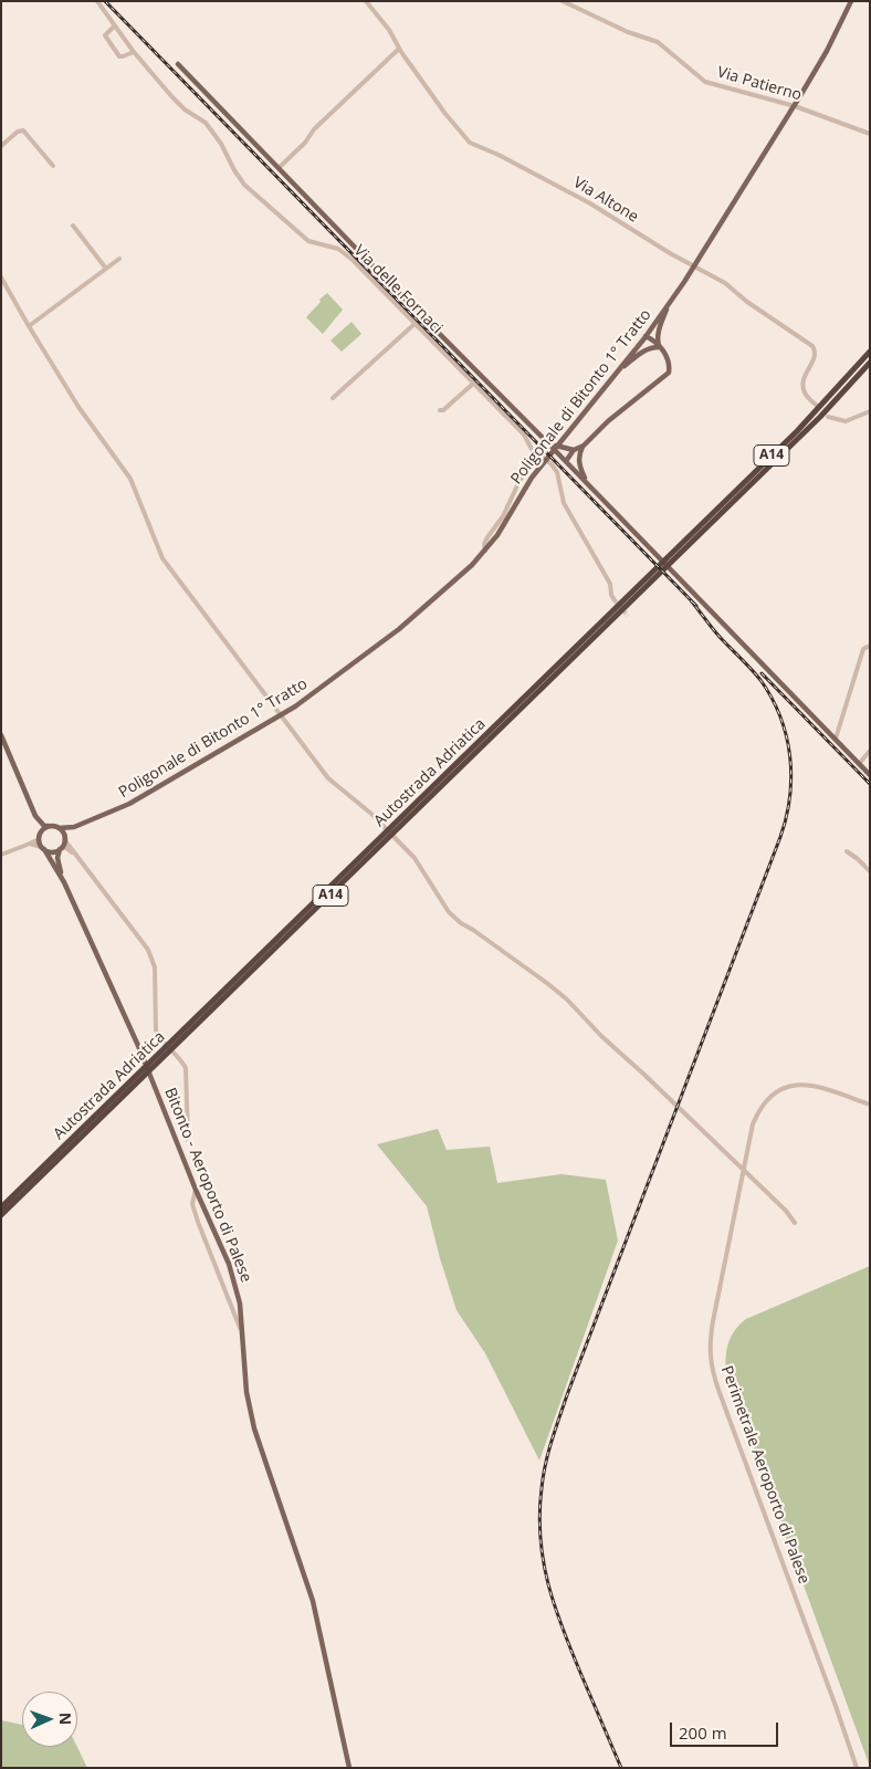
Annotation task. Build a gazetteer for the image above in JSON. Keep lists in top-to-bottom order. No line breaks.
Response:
{"streets":{"highway":["A14","Autostrada Adriatica"],"main road":["Poligonale di Bitonto 1° Tratto","Bitonto - Aeroporto di Palese"],"street":["Via Patierno","Via Altone","Via delle Fornaci","Perimetrale Aeroporto di Palese"]},"crossings":[["Via Patierno","Poligonale di Bitonto 1° Tratto"],["Via Altone","Poligonale di Bitonto 1° Tratto"]],"scale_bar":"200 m","north":"right"}
